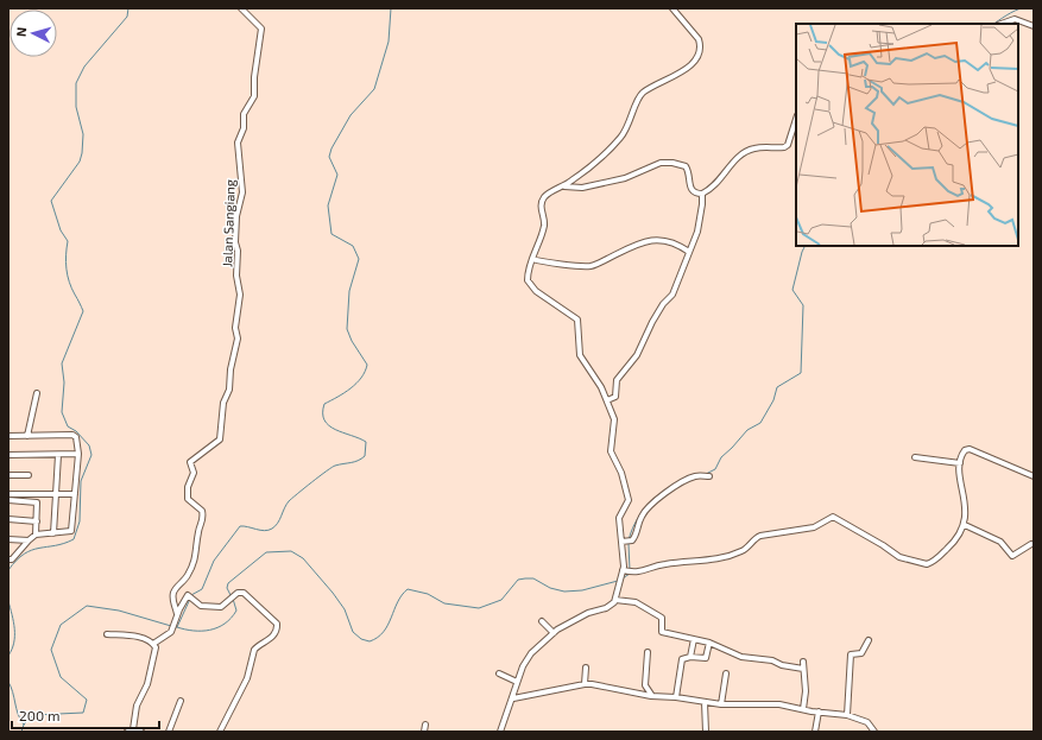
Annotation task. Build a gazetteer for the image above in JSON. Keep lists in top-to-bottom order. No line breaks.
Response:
{"streets":{"street":["Jalan Sangiang"]},"scale_bar":"200 m","north":"left"}
